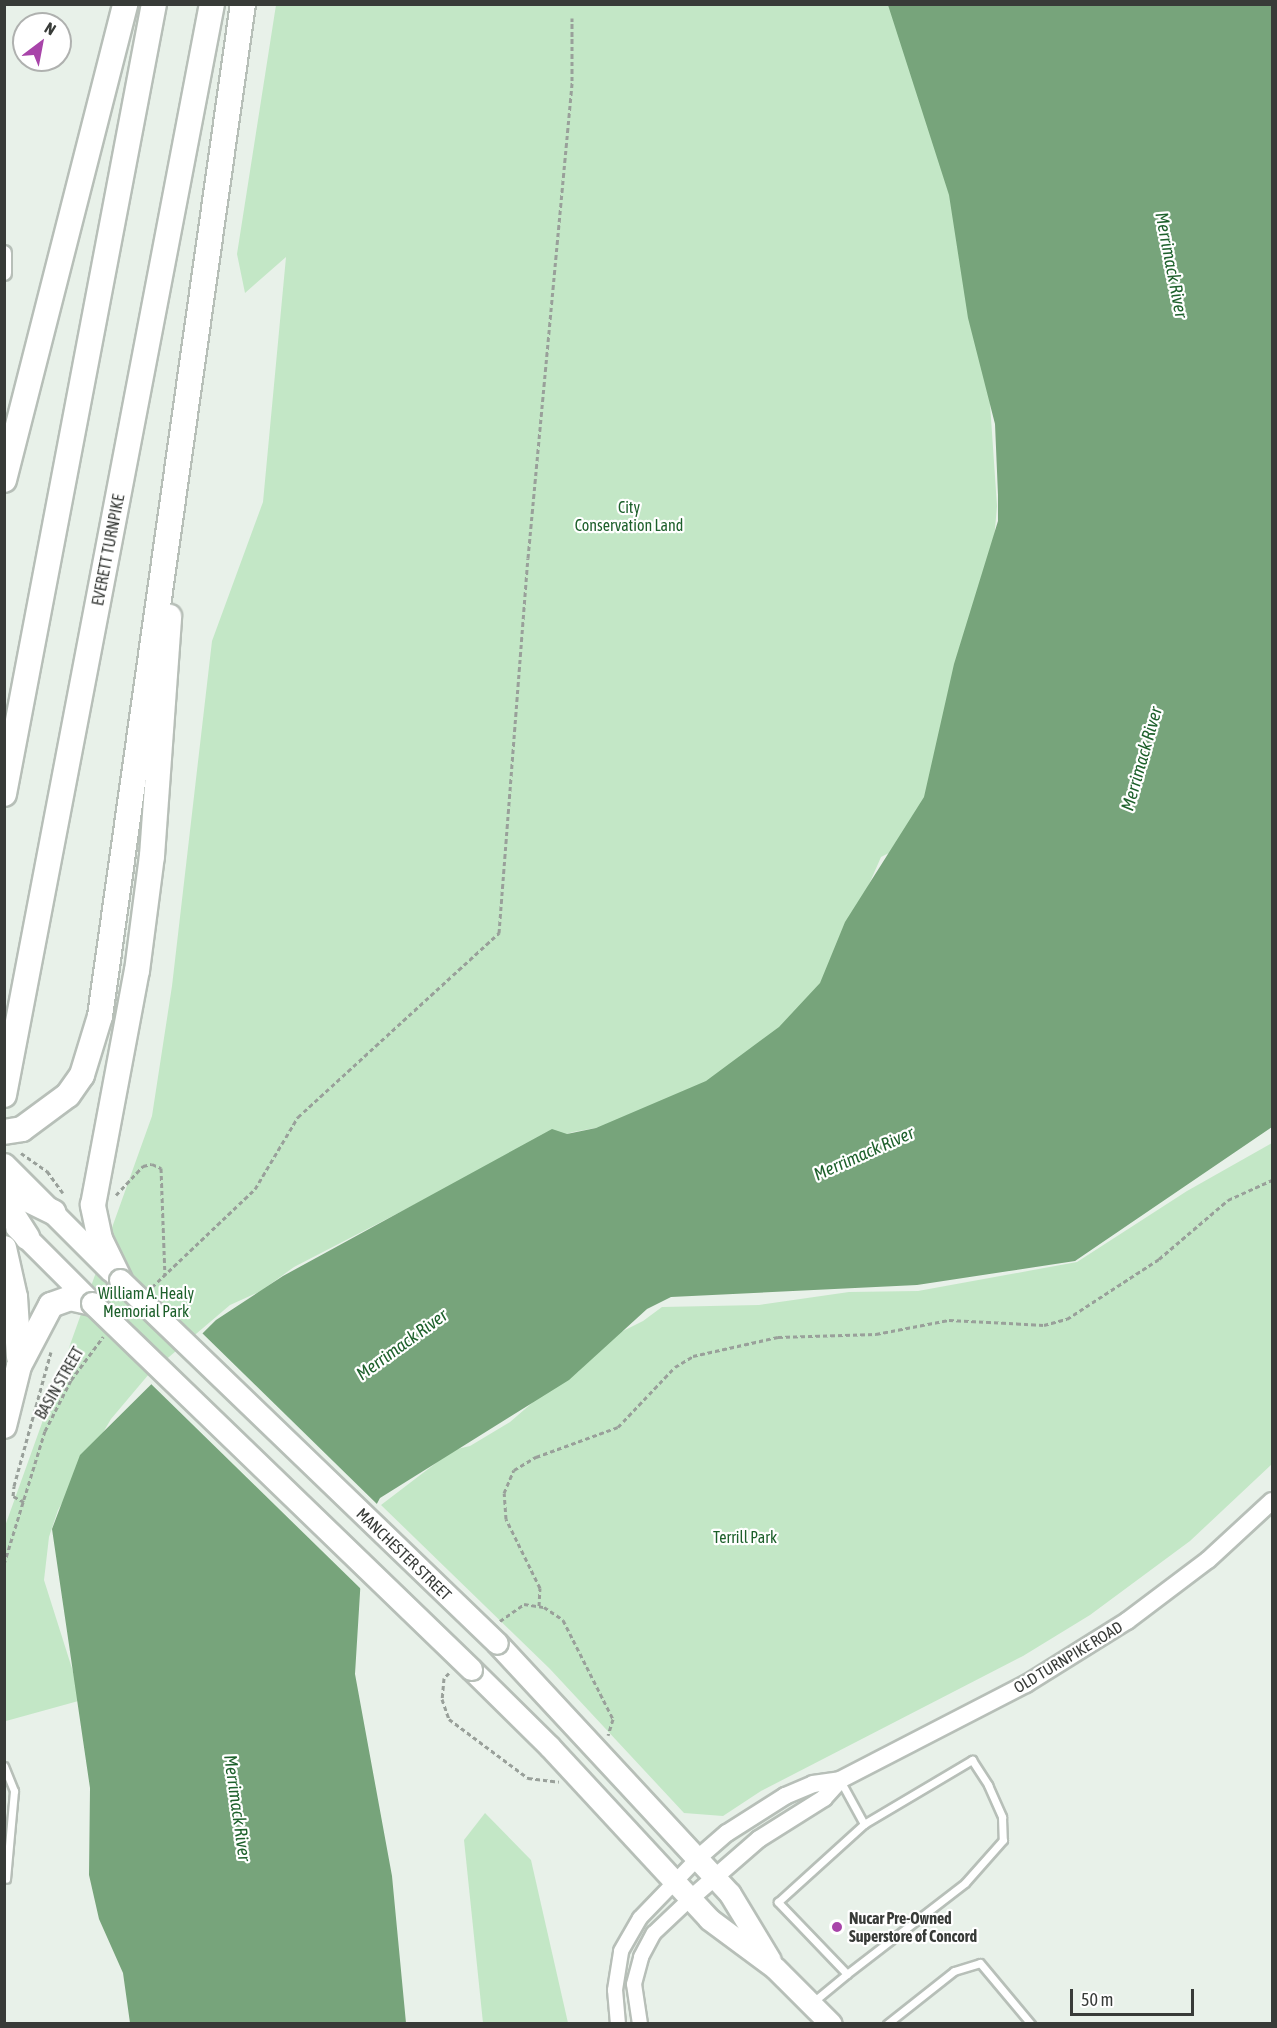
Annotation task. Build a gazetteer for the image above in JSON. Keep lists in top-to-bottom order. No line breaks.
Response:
{"streets":{"highway":["EVERETT TURNPIKE"],"main road":["MANCHESTER STREET"],"street":["OLD TURNPIKE ROAD"],"path":["BASIN STREET"]},"crossings":[["MANCHESTER STREET","OLD TURNPIKE ROAD"]],"water":["Merrimack River"],"parks":["City Conservation Land","William A. Healy Memorial Park","Terrill Park"],"places":["Nucar Pre-Owned Superstore of Concord"],"scale_bar":"50 m","north":"top right"}
